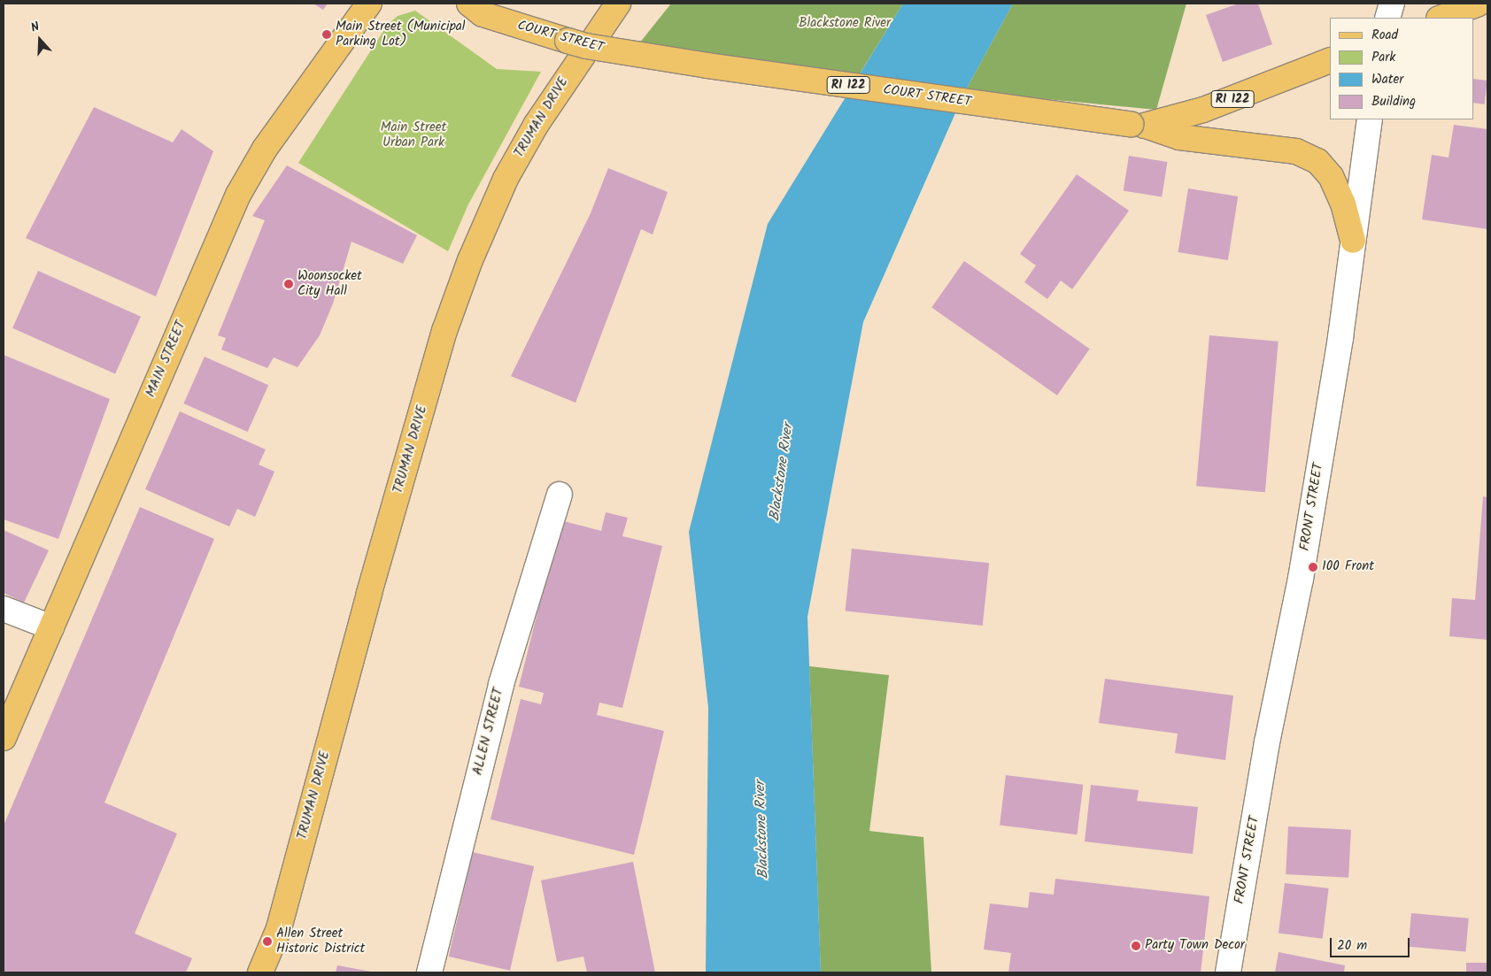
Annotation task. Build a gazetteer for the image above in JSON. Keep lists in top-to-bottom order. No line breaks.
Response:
{"streets":{"main road":["COURT STREET","RI 122","TRUMAN DRIVE","MAIN STREET"],"street":["FRONT STREET","ALLEN STREET"]},"water":["Blackstone River"],"parks":["Blackstone River","Main Street Urban Park"],"places":["Main Street (Municipal Parking Lot)","Woonsocket City Hall","100 Front","Allen Street Historic District","Party Town Decor"],"legend":["Road","Park","Water","Building"],"scale_bar":"20 m","north":"top"}
